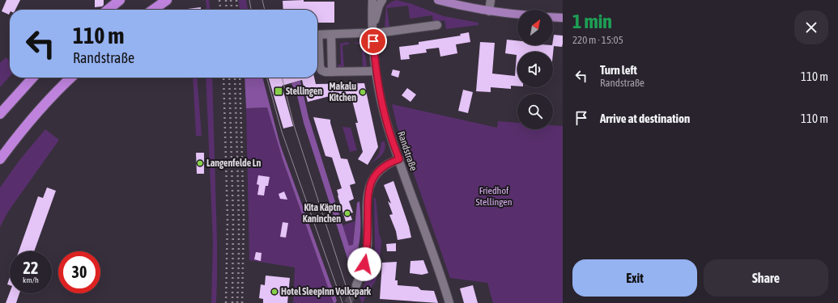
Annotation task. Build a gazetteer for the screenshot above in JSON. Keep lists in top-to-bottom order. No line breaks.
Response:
{"streets":{"street":["Randstraße"]},"parks":["Friedhof Stellingen"],"places":{"transit":["Stellingen"],"other":["Makalu Kitchen","Langenfelde Ln","Kita Käptn Kaninchen","Hotel SleepInn Volkspark"]},"north":"top right","page":{"heading":["1 min","220 m · 15:05"],"turn":["110 m","Randstraße"],"list":[{"name":"Turn left","note":"Randstraße","value":"110 m"},{"name":"Arrive at destination","value":"110 m"}],"speed":"22 km/h","limit":"30","buttons":["Exit","Share"]}}
